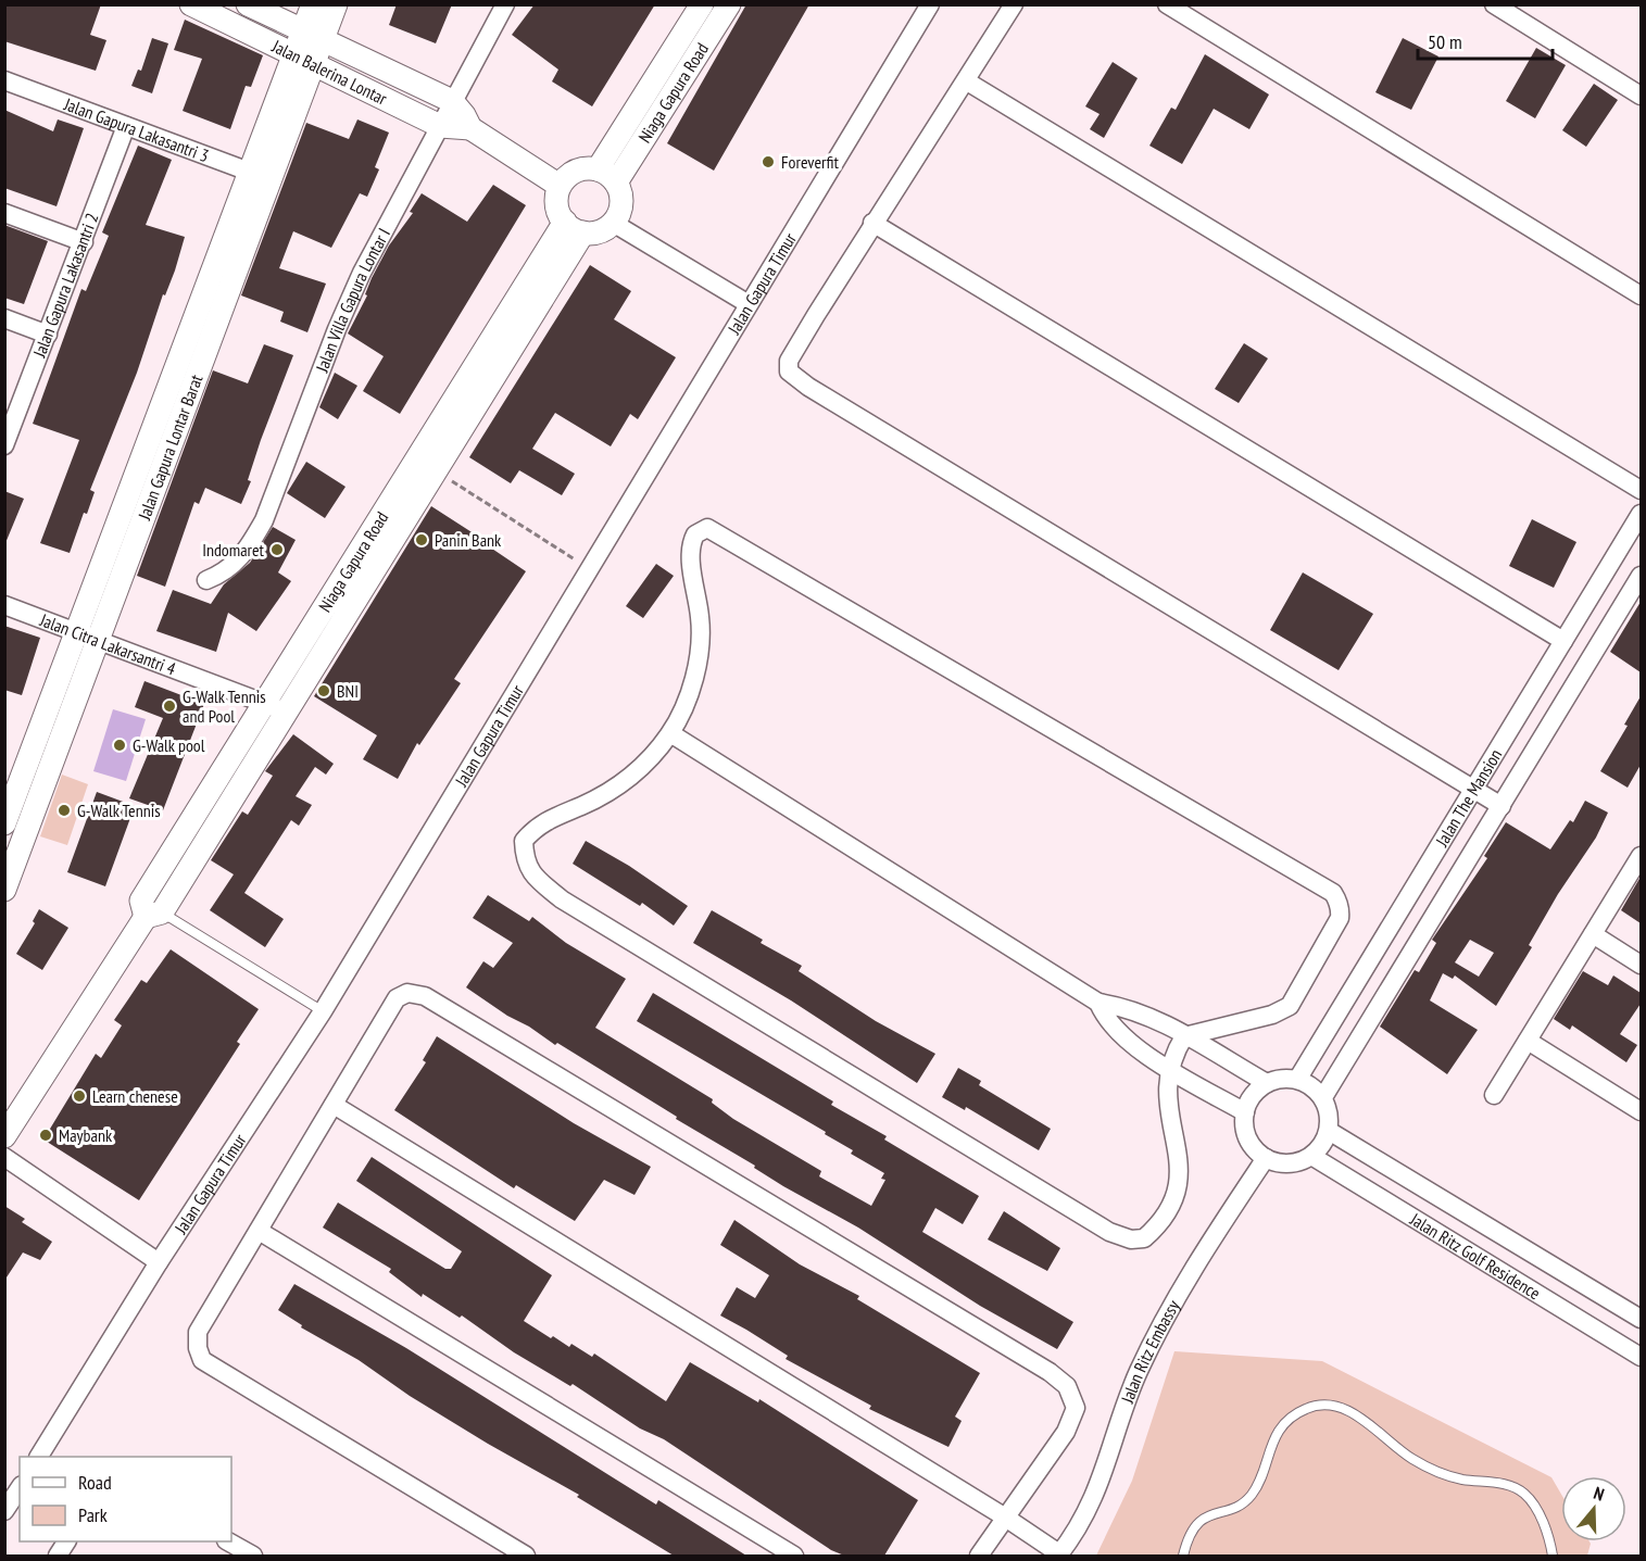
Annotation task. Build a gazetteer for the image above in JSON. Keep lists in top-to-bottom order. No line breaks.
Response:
{"streets":{"street":["Jalan Balerina Lontar","Niaga Gapura Road","Jalan Gapura Lakasantri 3","Jalan Gapura Timur","Jalan Gapura Lakasantri 2","Jalan Villa Gapura Lontar I","Jalan Gapura Lontar Barat","Jalan Citra Lakarsantri 4","Jalan The Mansion","Jalan Ritz Golf Residence","Jalan Ritz Embassy"]},"crossings":[["Jalan Balerina Lontar","Niaga Gapura Road"],["Jalan Balerina Lontar","Jalan Villa Gapura Lontar I"],["Jalan Balerina Lontar","Jalan Gapura Lontar Barat"],["Niaga Gapura Road","Jalan Citra Lakarsantri 4"],["Jalan Gapura Lakasantri 3","Jalan Gapura Lakasantri 2"],["Jalan Gapura Lakasantri 3","Jalan Gapura Lontar Barat"],["Jalan Gapura Lontar Barat","Jalan Citra Lakarsantri 4"],["Jalan The Mansion","Jalan Ritz Golf Residence"],["Jalan The Mansion","Jalan Ritz Embassy"],["Jalan Ritz Golf Residence","Jalan Ritz Embassy"]],"places":["Foreverfit","Panin Bank","Indomaret","BNI","G-Walk Tennis and Pool","G-Walk pool","G-Walk Tennis","Learn chenese","Maybank"],"legend":["Road","Park"],"scale_bar":"50 m","north":"top"}
